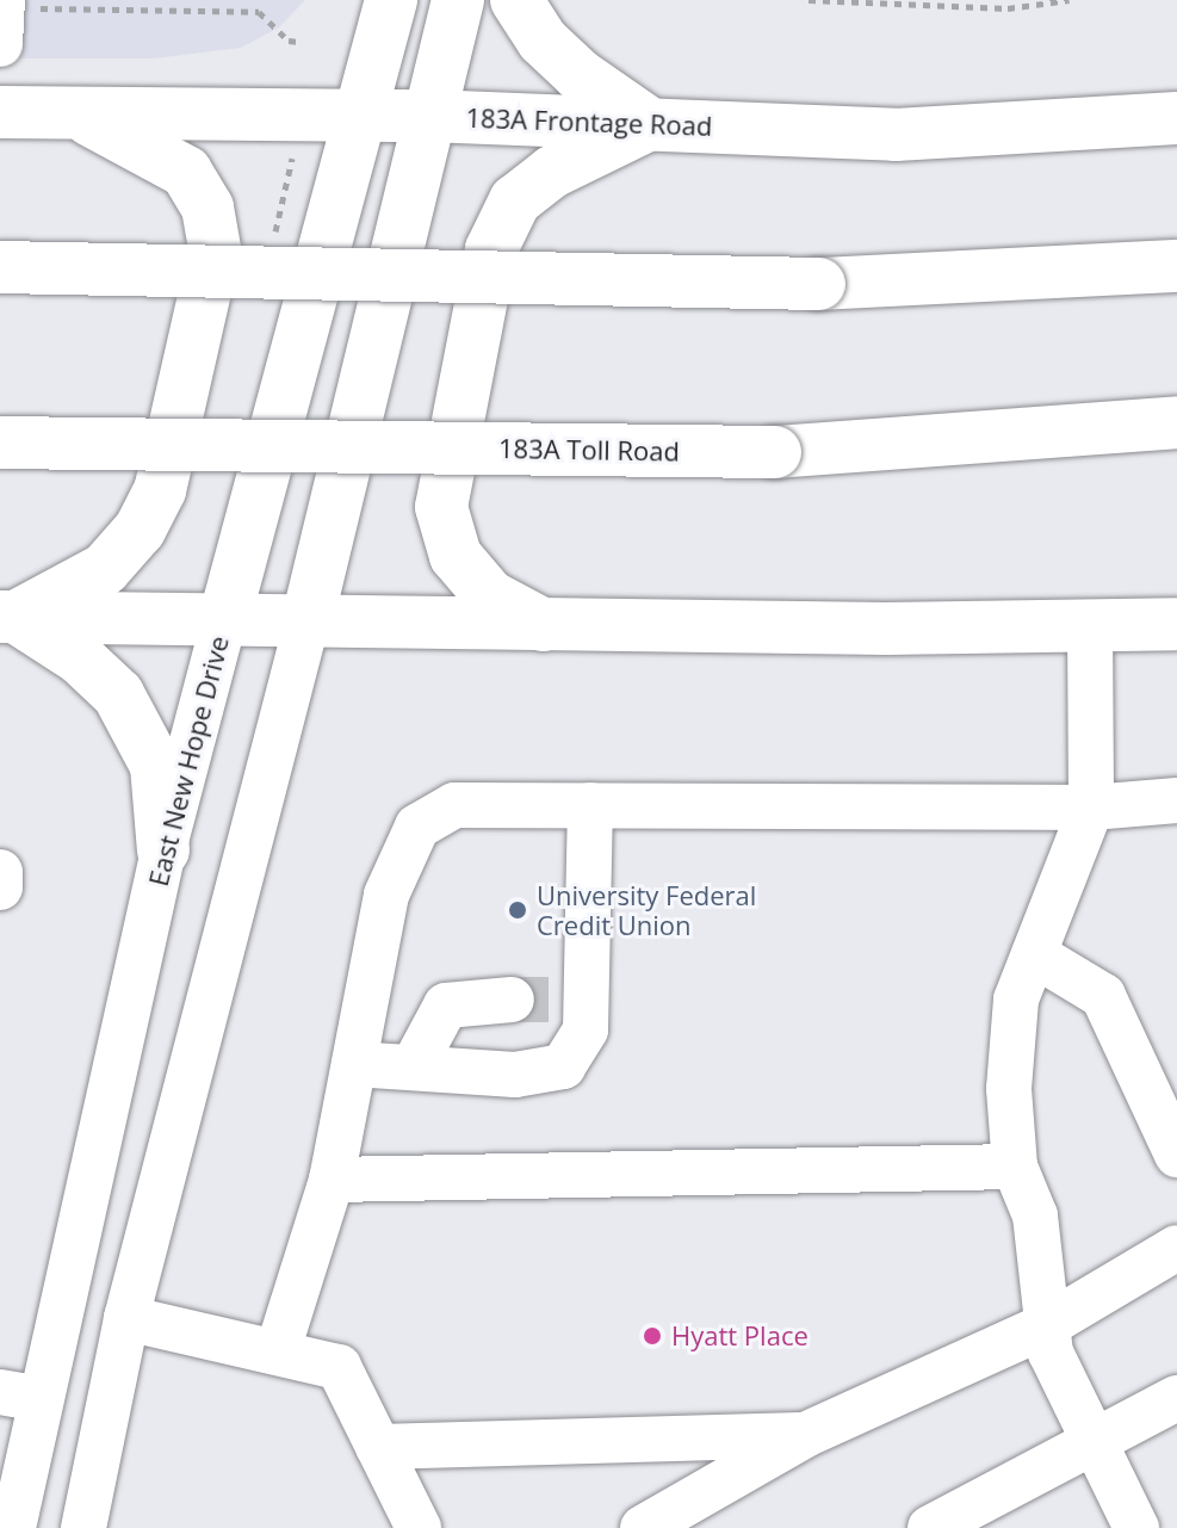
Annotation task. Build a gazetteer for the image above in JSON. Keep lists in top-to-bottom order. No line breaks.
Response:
{"streets":{"main road":["183A Frontage Road","183A Toll Road","East New Hope Drive"]},"crossings":[["183A Frontage Road","East New Hope Drive"]],"places":["University Federal Credit Union","Hyatt Place"]}
